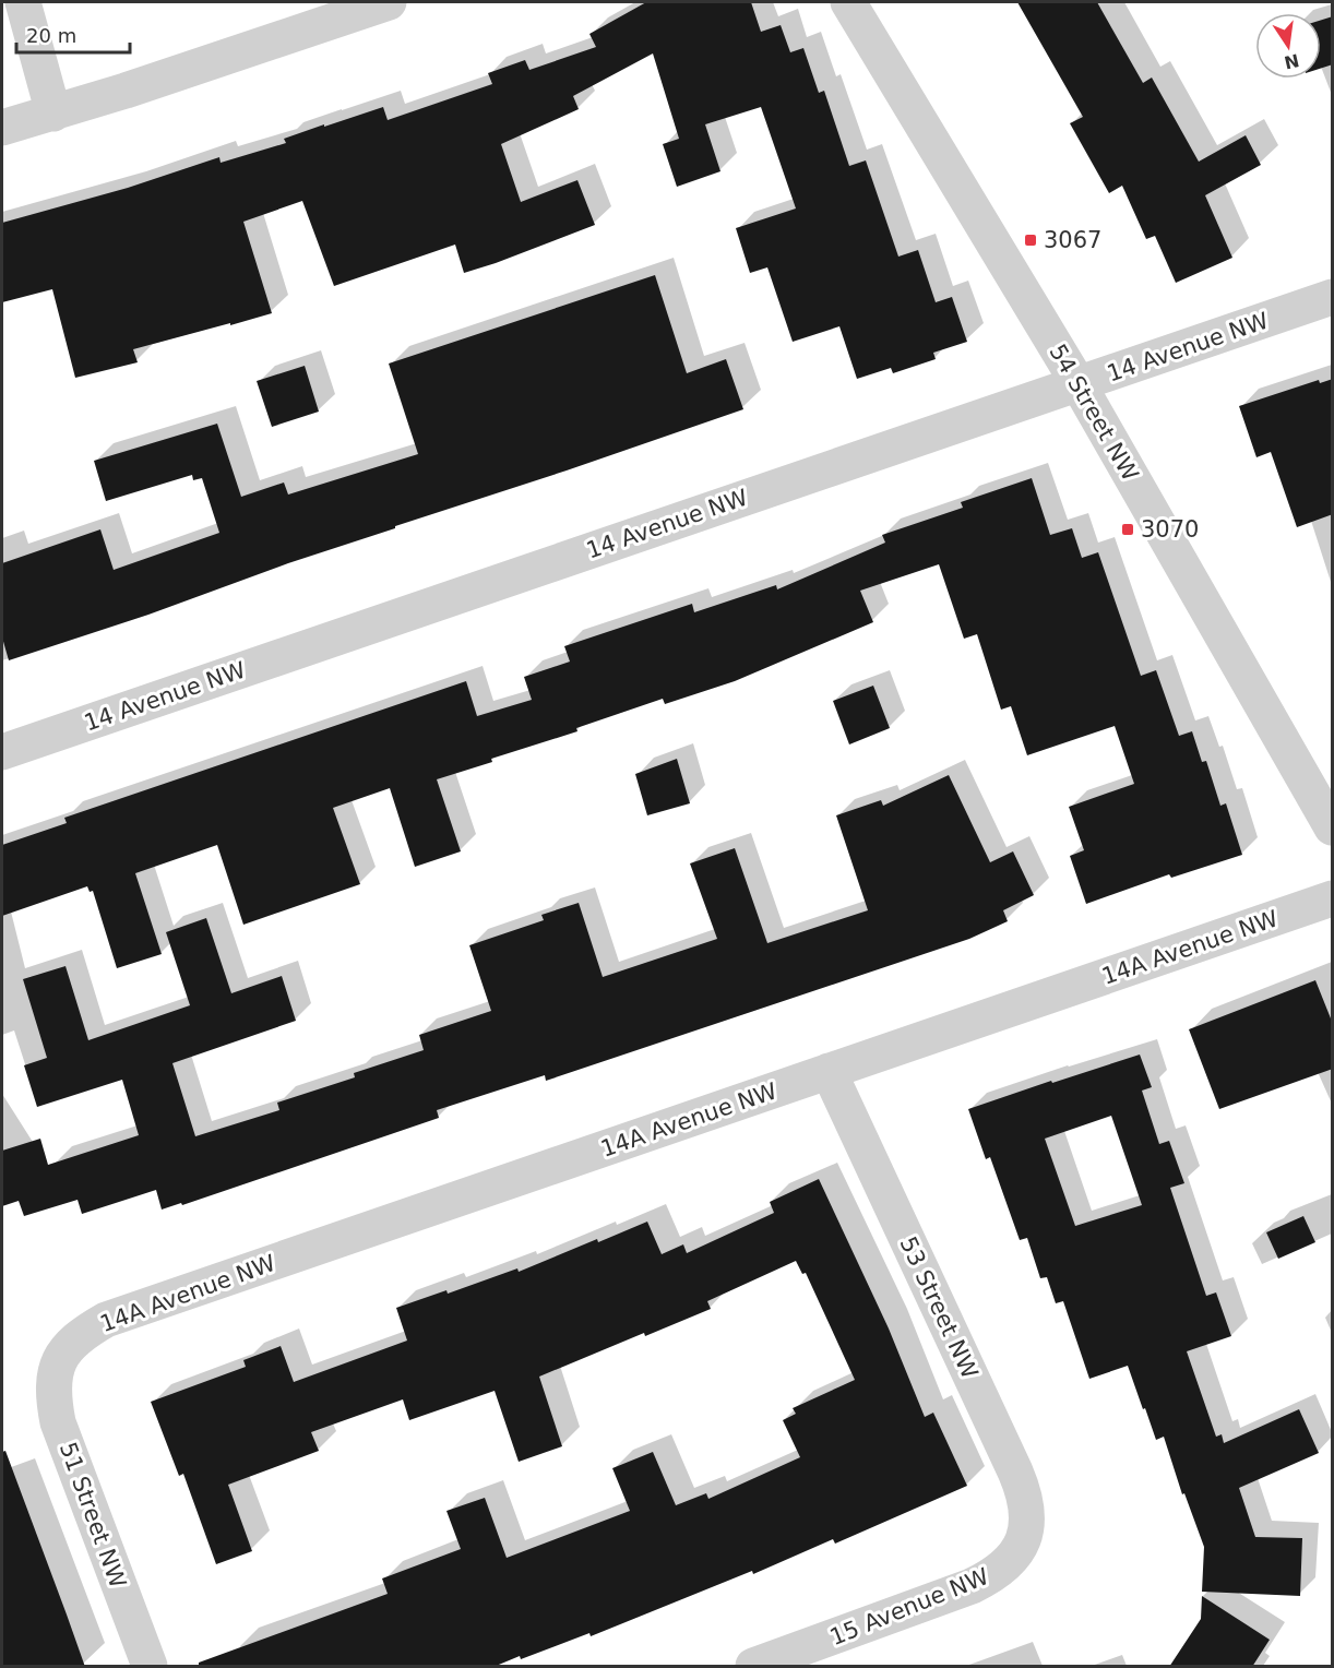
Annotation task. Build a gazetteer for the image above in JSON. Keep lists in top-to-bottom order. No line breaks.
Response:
{"streets":{"street":["14 Avenue NW","54 Street NW","14A Avenue NW","53 Street NW","51 Street NW","15 Avenue NW"]},"crossings":[["14 Avenue NW","54 Street NW"],["14A Avenue NW","53 Street NW"],["14A Avenue NW","51 Street NW"],["53 Street NW","15 Avenue NW"]],"places":{"transit":["3067","3070"]},"scale_bar":"20 m","north":"bottom"}
